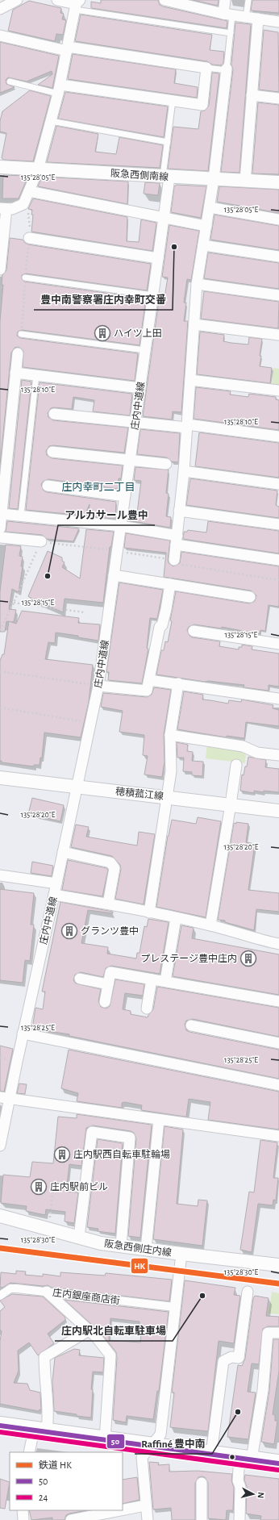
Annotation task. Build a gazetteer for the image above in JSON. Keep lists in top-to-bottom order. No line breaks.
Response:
{"streets":{"street":["阪急西側南線","庄内中道線","穂積菰江線","阪急西側庄内線","庄内銀座商店街"]},"crossings":[["阪急西側南線","庄内中道線"],["庄内中道線","穂積菰江線"]],"districts":["庄内幸町二丁目"],"places":{"other":["豊中南警察署庄内幸町交番","アルカサール豊中","庄内駅北自転車駐車場","Raffiné 豊中南"],"building":["ハイツ上田","グランツ豊中","プレステージ豊中庄内","庄内駅西自転車駐輪場","庄内駅前ビル"]},"lines":["rail line HK","transit line 50","transit line 24"],"legend":["鉄道 HK","50","24"],"north":"right","coordinates":["135°28'05\"E","135°28'10\"E","135°28'15\"E","135°28'20\"E","135°28'25\"E","135°28'30\"E"]}
